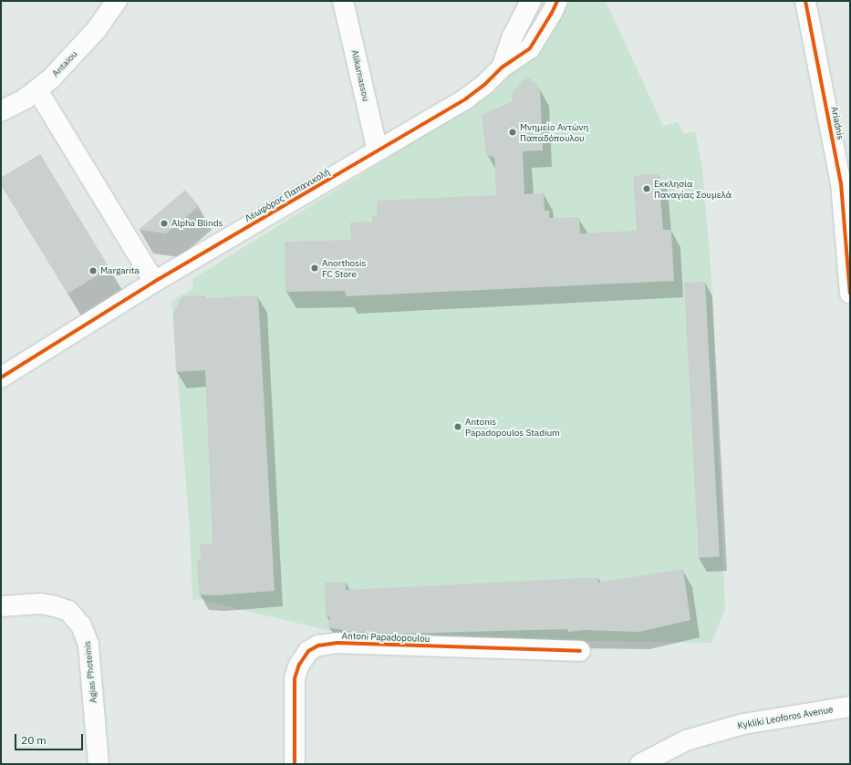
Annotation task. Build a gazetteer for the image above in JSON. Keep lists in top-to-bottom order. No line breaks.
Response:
{"streets":{"street":["Antaiou","Alikarnassou","Ariadnis","Λεωφόρος Παπανικολή","Antoni Papadopoulou","Agias Photeinis","Kykliki Leoforos Avenue"]},"crossings":[["Alikarnassou","Λεωφόρος Παπανικολή"]],"places":["Μνημείο Αντώνη Παπαδόπουλου","Εκκλησία Παναγίας Σουμελά","Alpha Blinds","Anorthosis FC Store","Margarita","Antonis Papadopoulos Stadium"],"scale_bar":"20 m"}
